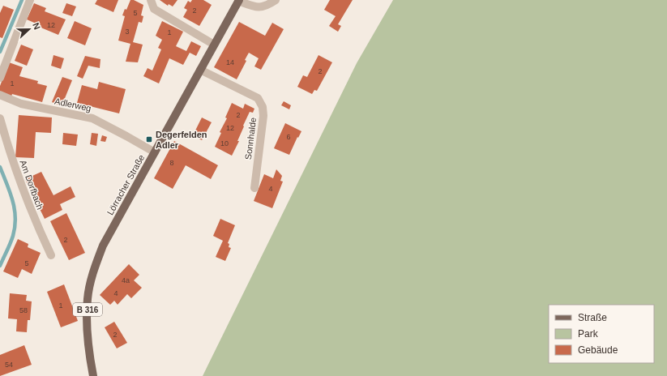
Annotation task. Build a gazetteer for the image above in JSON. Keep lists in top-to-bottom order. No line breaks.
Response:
{"streets":{"main road":["Lörracher Straße","B 316"],"street":["Adlerweg","Sonnhalde","Am Dorfbach"]},"crossings":[["Adlerweg","Lörracher Straße"],["Sonnhalde","Lörracher Straße"]],"places":{"transit":["Degerfelden Adler"]},"house_numbers":["2","5","12","3","1","14","2","1","2","12","6","10","8","4","2","5","4a","4","1","58","2","54"],"legend":["Straße","Park","Gebäude"],"north":"right"}
